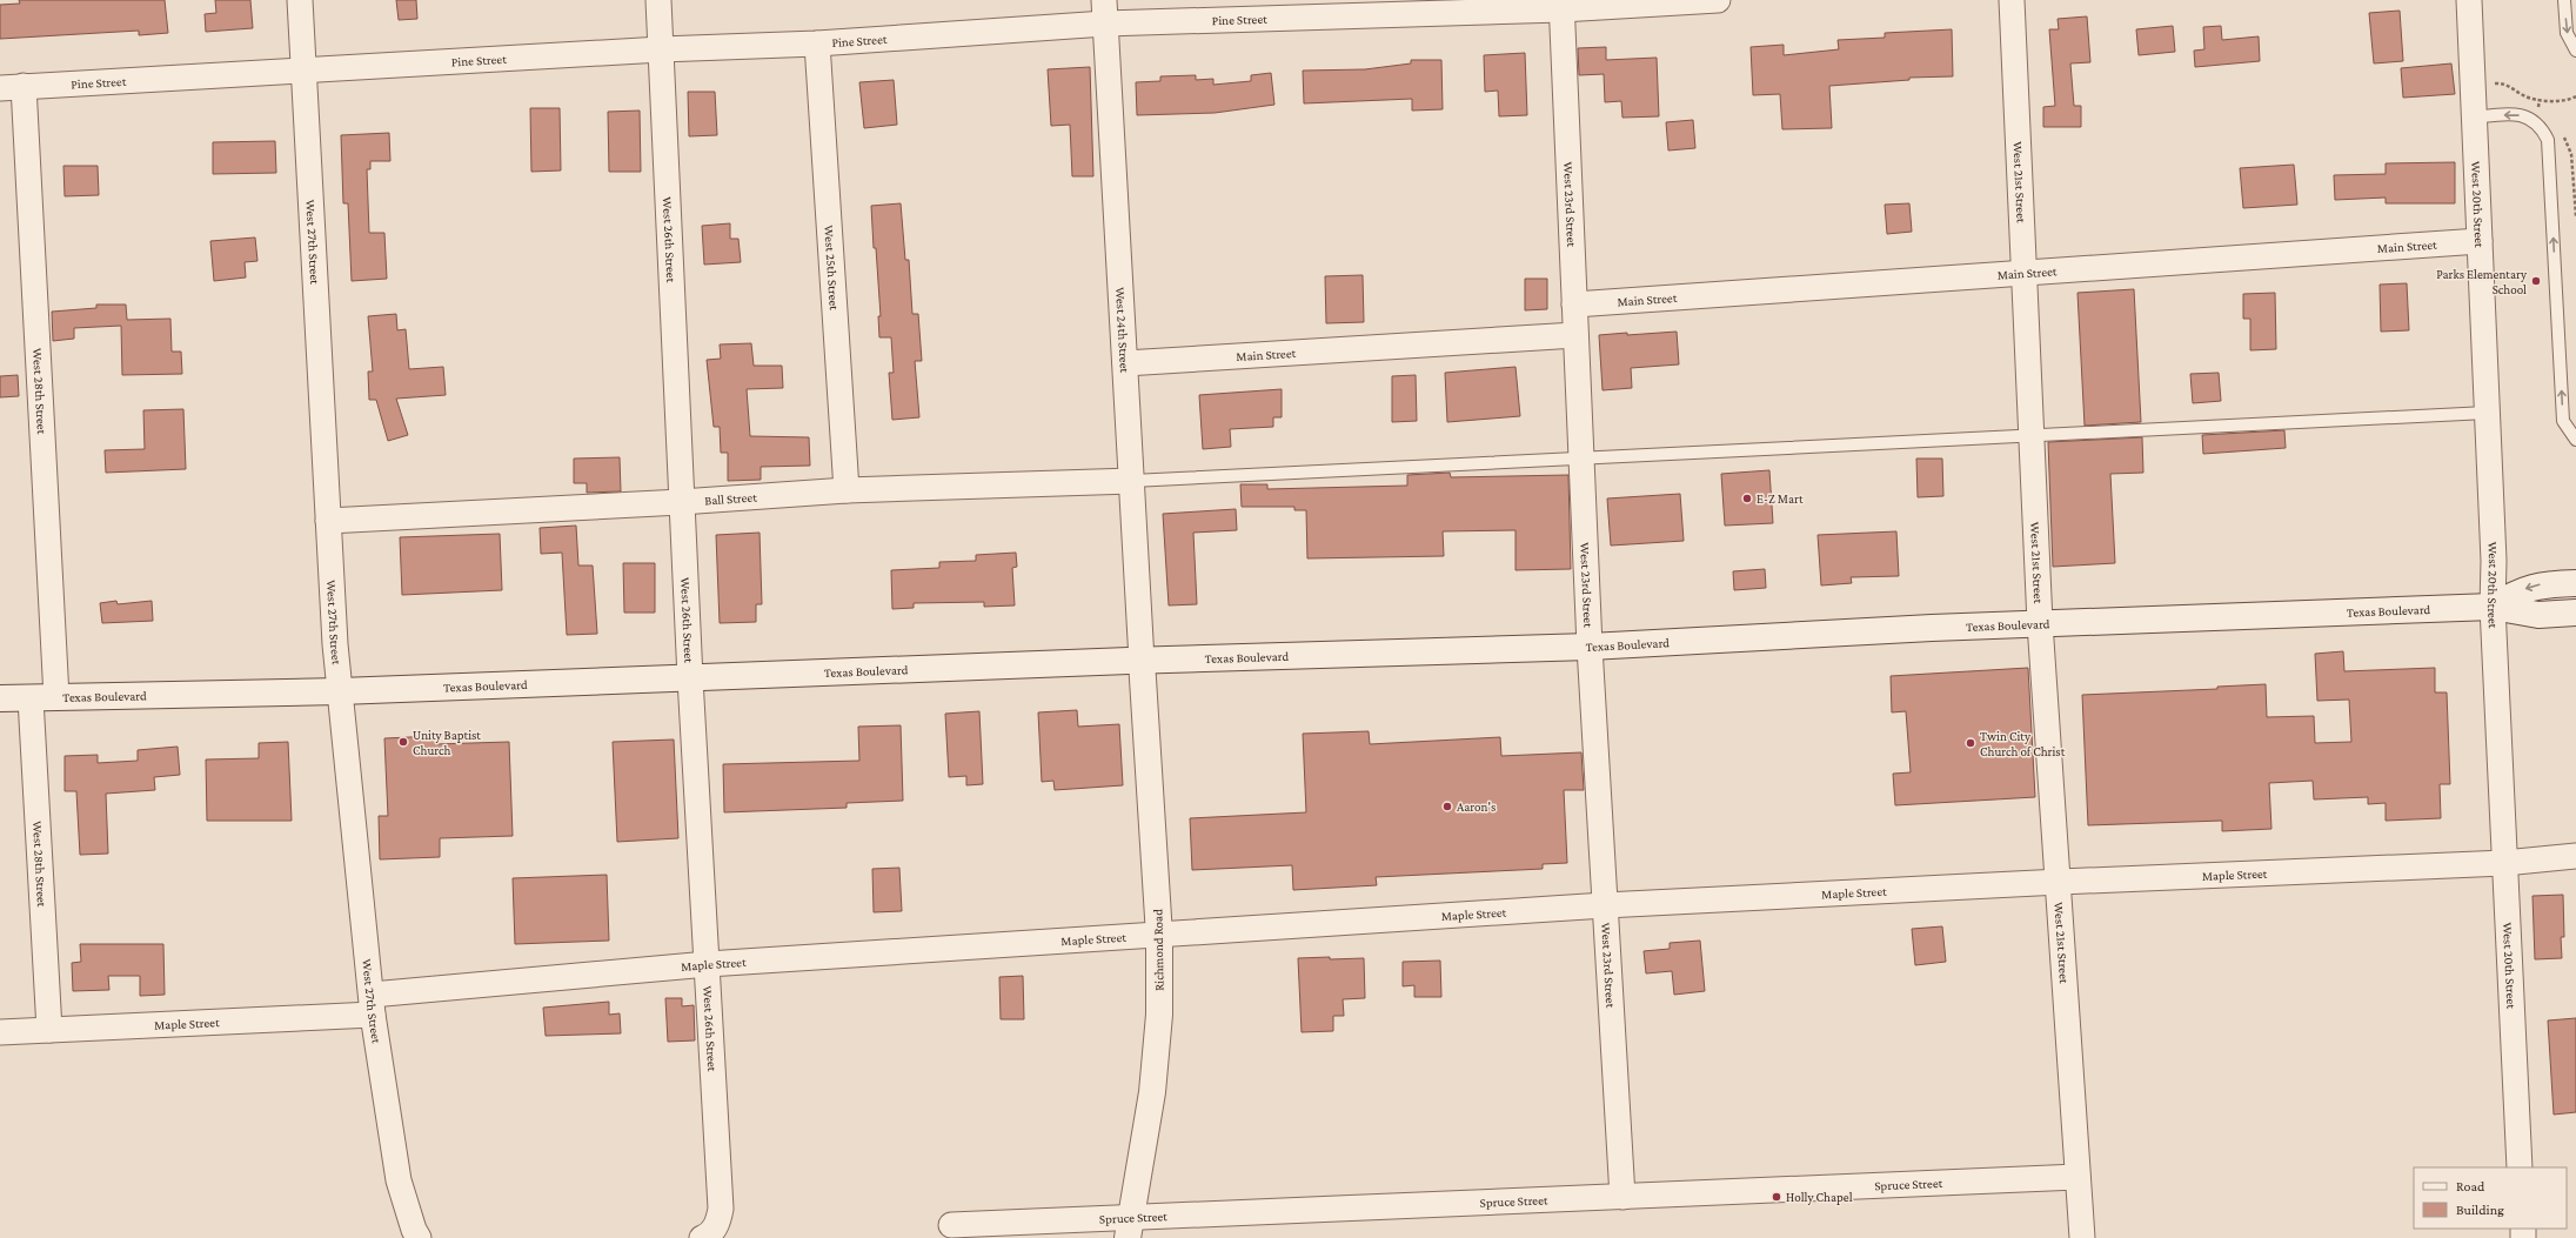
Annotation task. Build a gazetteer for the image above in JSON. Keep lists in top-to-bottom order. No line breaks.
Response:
{"streets":{"main road":["Texas Boulevard","Richmond Road"],"street":["Pine Street","West 21st Street","West 23rd Street","West 20th Street","West 26th Street","West 27th Street","Main Street","West 25th Street","West 24th Street","West 28th Street","Ball Street","Maple Street","Spruce Street"]},"crossings":[["Pine Street","West 23rd Street"],["Pine Street","West 26th Street"],["Pine Street","West 27th Street"],["Pine Street","West 25th Street"],["Pine Street","West 24th Street"],["Pine Street","West 28th Street"],["West 21st Street","Main Street"],["West 21st Street","Texas Boulevard"],["West 21st Street","Maple Street"],["West 21st Street","Spruce Street"],["West 23rd Street","Main Street"],["West 23rd Street","Texas Boulevard"],["West 23rd Street","Maple Street"],["West 23rd Street","Spruce Street"],["West 20th Street","Main Street"],["West 20th Street","Texas Boulevard"],["West 20th Street","Maple Street"],["West 26th Street","Ball Street"],["West 26th Street","Texas Boulevard"],["West 26th Street","Maple Street"],["West 27th Street","Ball Street"],["West 27th Street","Texas Boulevard"],["West 27th Street","Maple Street"],["Main Street","West 24th Street"],["West 25th Street","Ball Street"],["West 24th Street","Ball Street"],["West 24th Street","Texas Boulevard"],["West 24th Street","Richmond Road"],["West 28th Street","Texas Boulevard"],["West 28th Street","Maple Street"],["Texas Boulevard","Richmond Road"],["Maple Street","Richmond Road"],["Richmond Road","Spruce Street"]],"places":["Parks Elementary School","E-Z Mart","Unity Baptist Church","Twin City Church of Christ","Aaron's","Holly Chapel"],"legend":["Road","Building"]}
